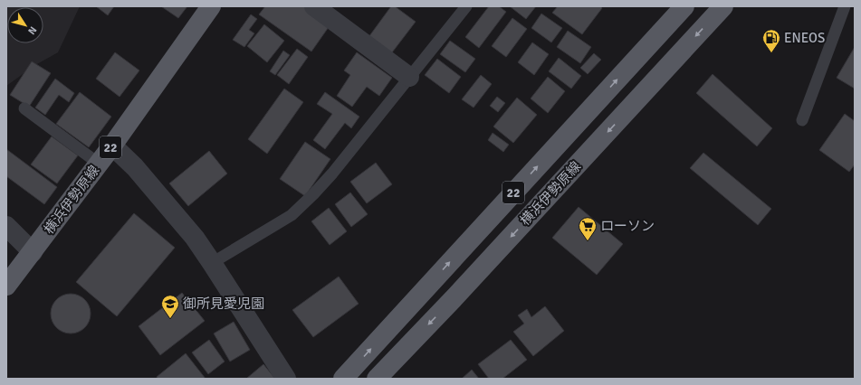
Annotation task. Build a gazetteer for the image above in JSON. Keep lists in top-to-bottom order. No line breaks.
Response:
{"streets":{"main road":["22","横浜伊勢原線"]},"places":{"fuel station":["ENEOS"],"supermarket":["ローソン"],"school or university":["御所見愛児園"]},"north":"bottom right"}
